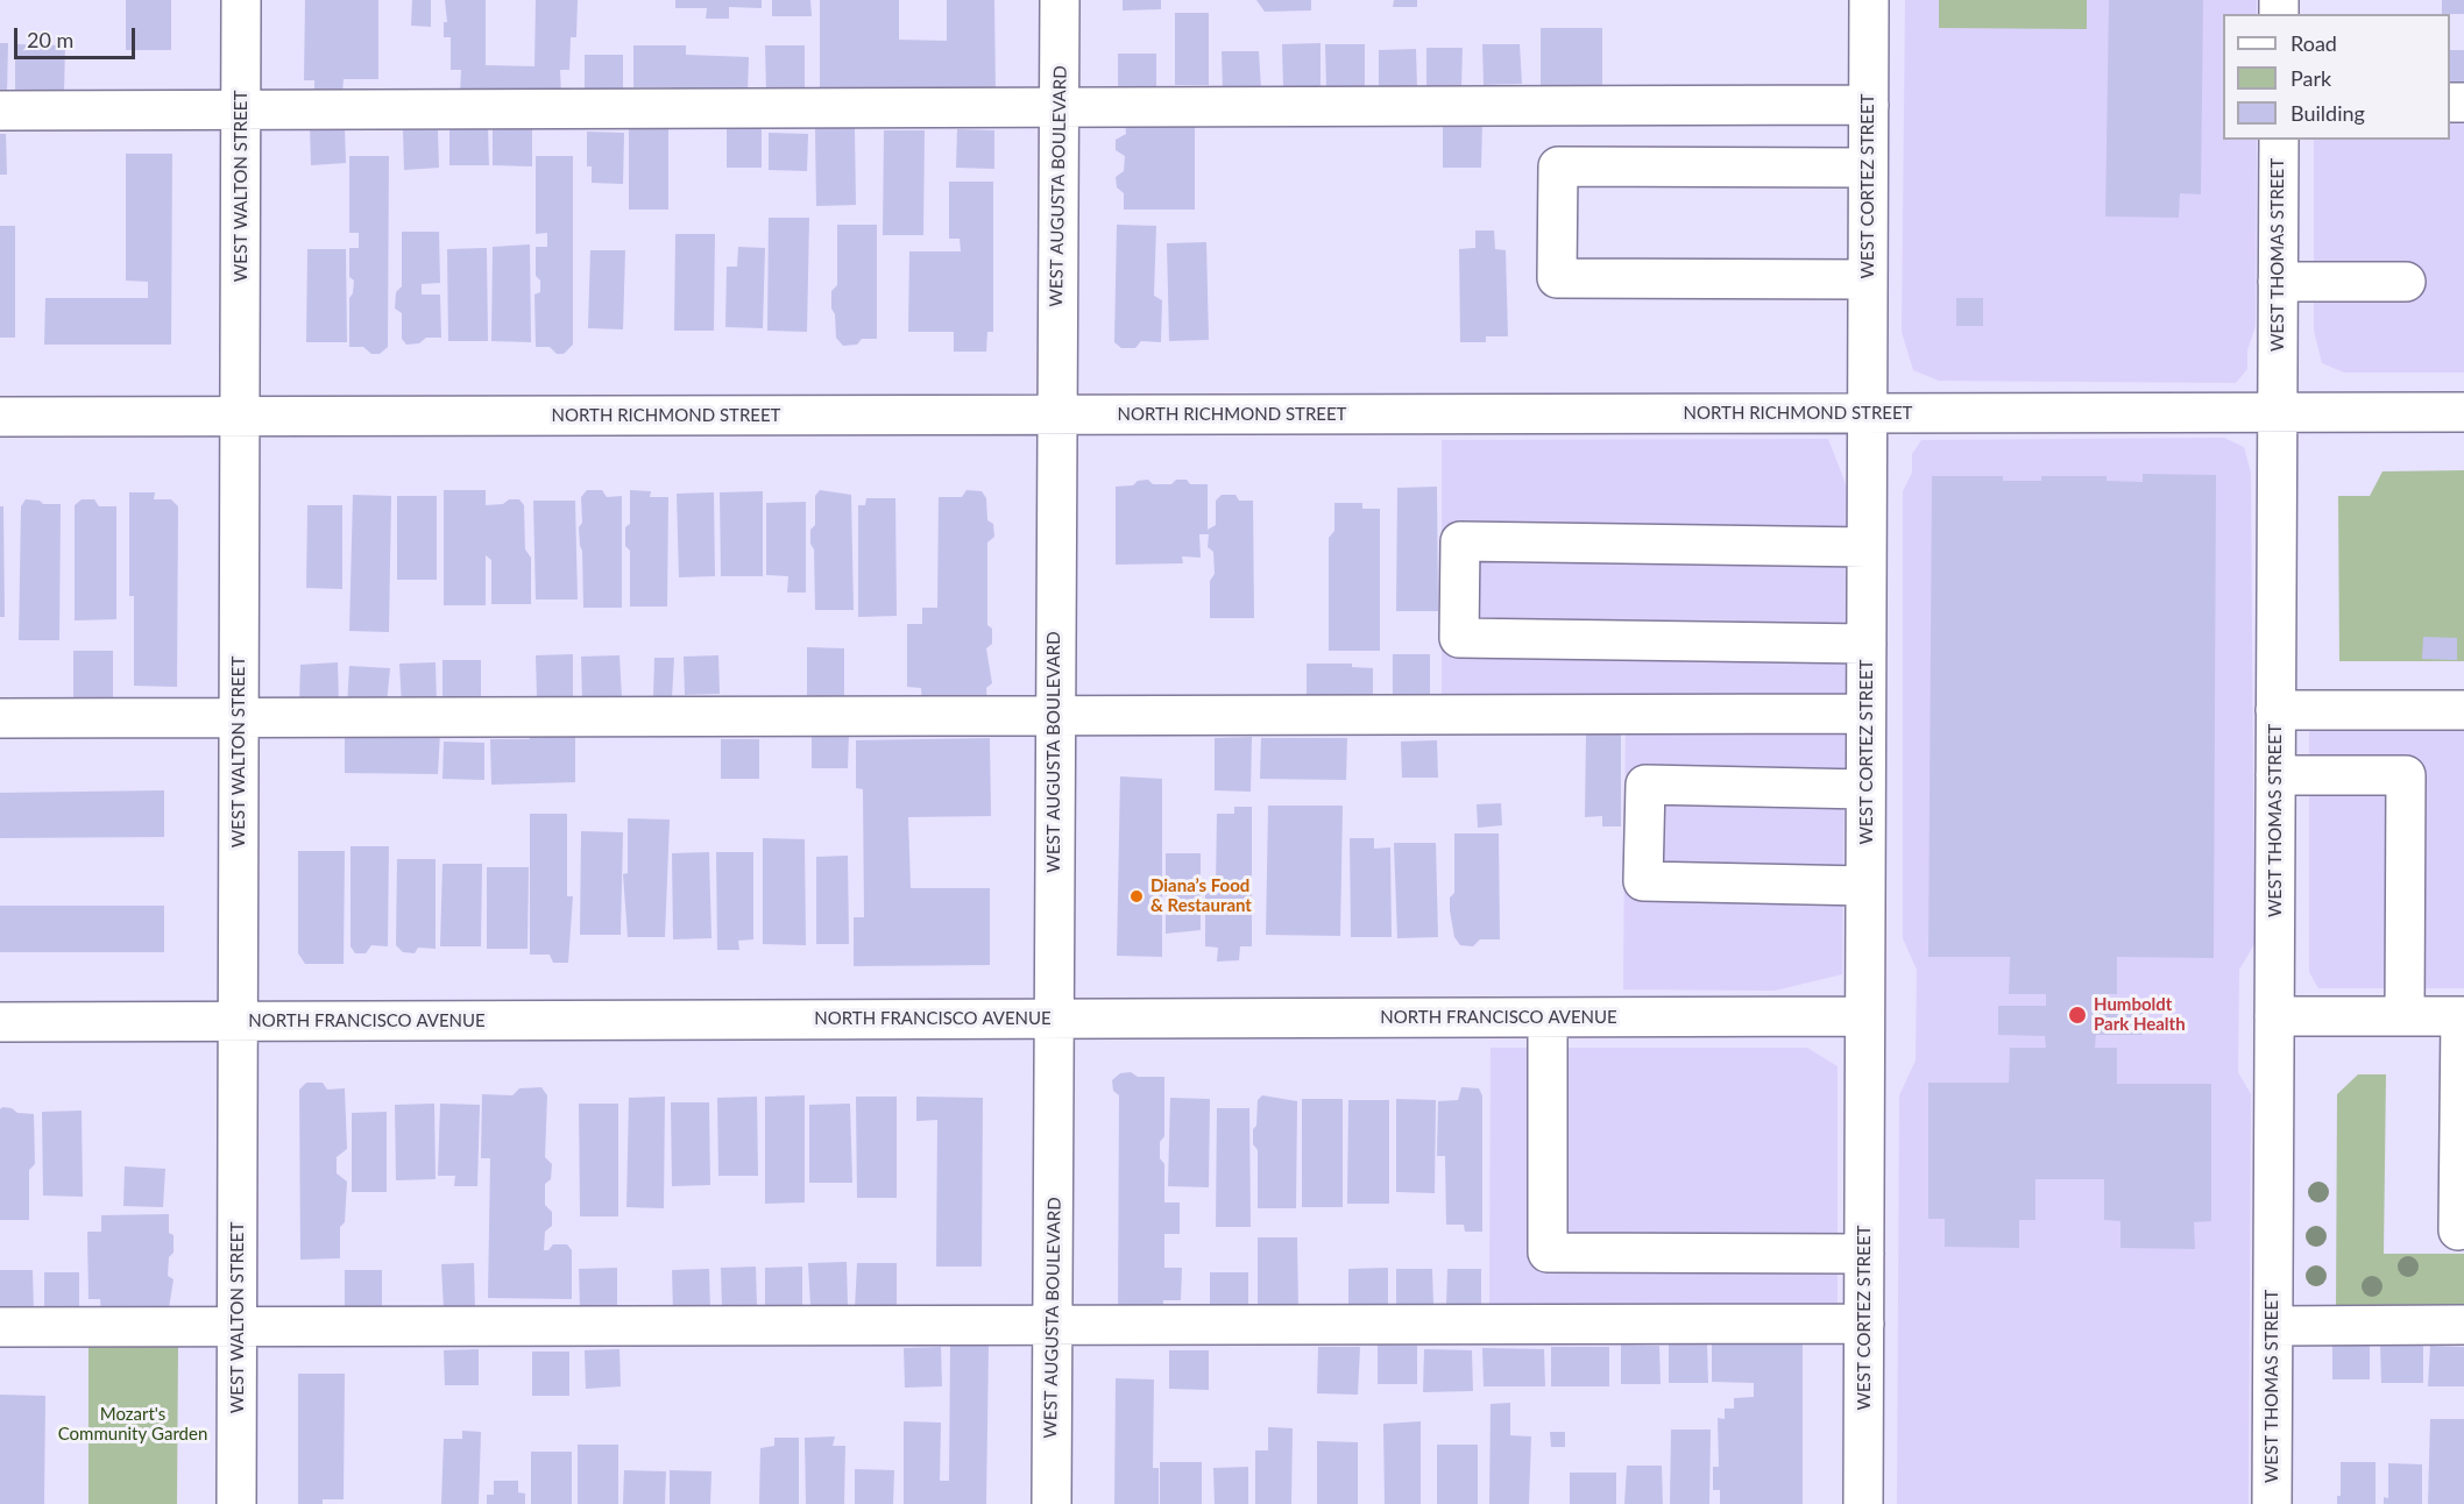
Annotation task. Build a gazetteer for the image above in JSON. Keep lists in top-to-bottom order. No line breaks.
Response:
{"streets":{"street":["WEST WALTON STREET","WEST AUGUSTA BOULEVARD","WEST CORTEZ STREET","WEST THOMAS STREET","NORTH RICHMOND STREET","NORTH FRANCISCO AVENUE"]},"crossings":[["WEST WALTON STREET","NORTH RICHMOND STREET"],["WEST WALTON STREET","NORTH FRANCISCO AVENUE"],["WEST AUGUSTA BOULEVARD","NORTH RICHMOND STREET"],["WEST AUGUSTA BOULEVARD","NORTH FRANCISCO AVENUE"],["WEST CORTEZ STREET","NORTH RICHMOND STREET"],["WEST CORTEZ STREET","NORTH FRANCISCO AVENUE"],["WEST THOMAS STREET","NORTH RICHMOND STREET"]],"parks":["Mozart's Community Garden"],"places":["Diana’s Food & Restaurant","Humboldt Park Health"],"legend":["Road","Park","Building"],"scale_bar":"20 m"}
